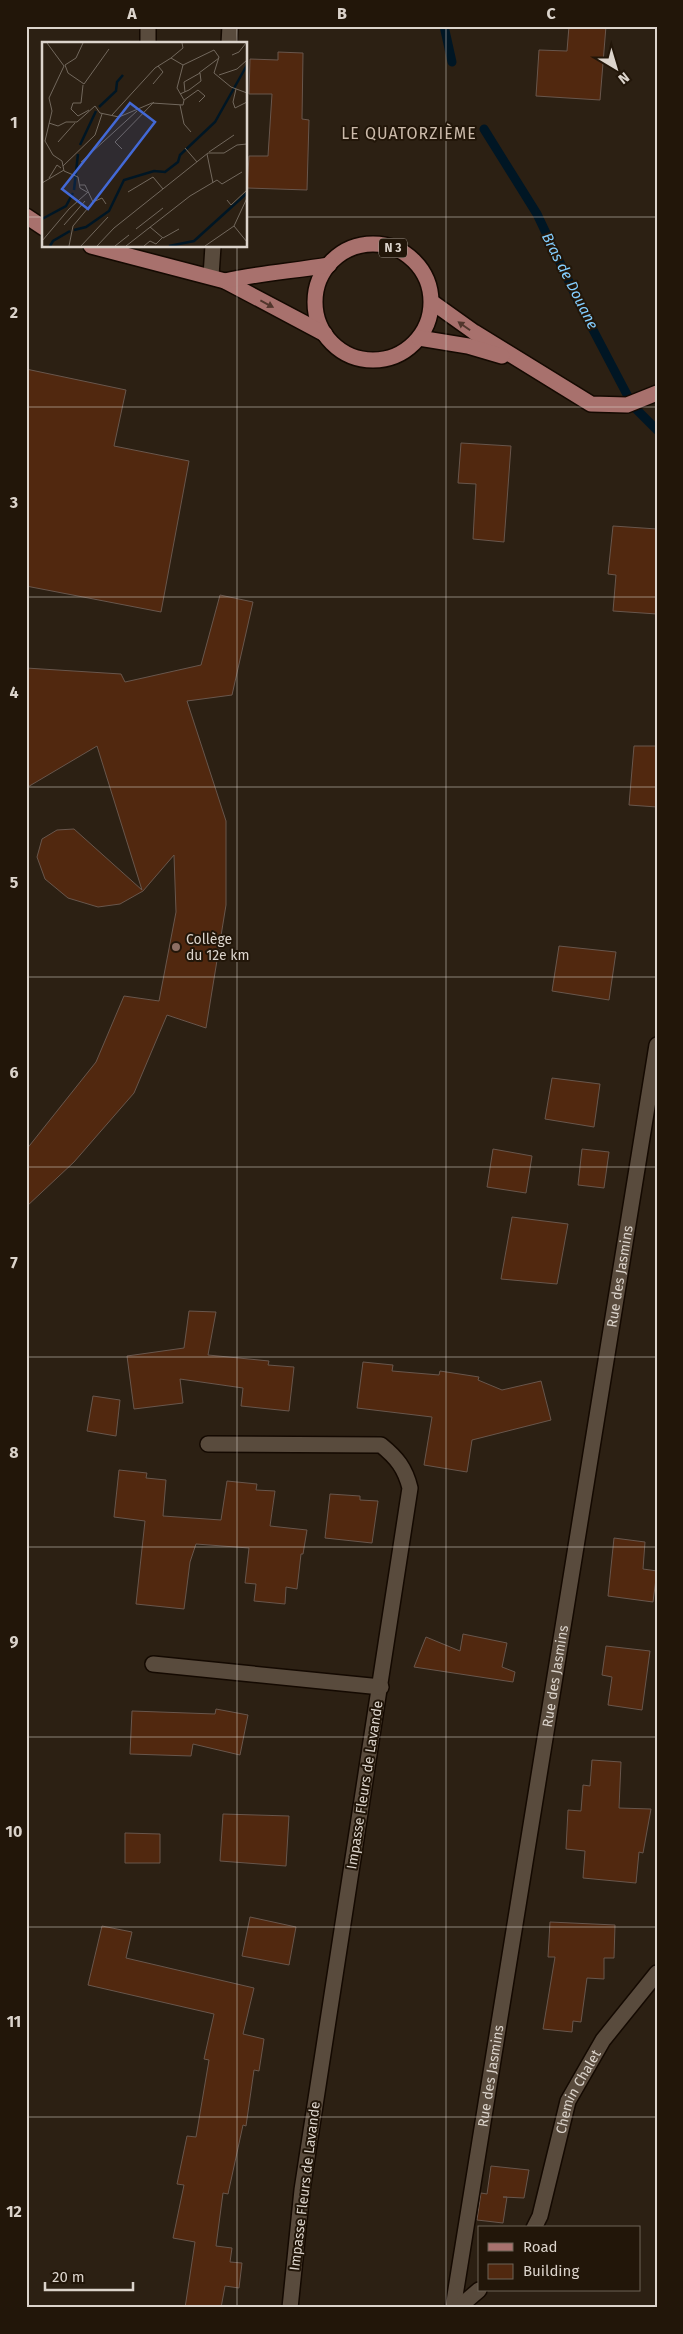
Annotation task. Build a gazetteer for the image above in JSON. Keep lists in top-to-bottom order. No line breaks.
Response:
{"streets":{"main road":["N 3"],"street":["Rue des Jasmins","Impasse Fleurs de Lavande","Chemin Chalet"]},"districts":["LE QUATORZIÈME"],"water":["Bras de Douane"],"places":["Collège du 12e km"],"legend":["Road","Building"],"scale_bar":"20 m","north":"bottom right","grid":{"columns":["A","B","C"],"rows":["1","2","3","4","5","6","7","8","9","10","11","12"]}}
